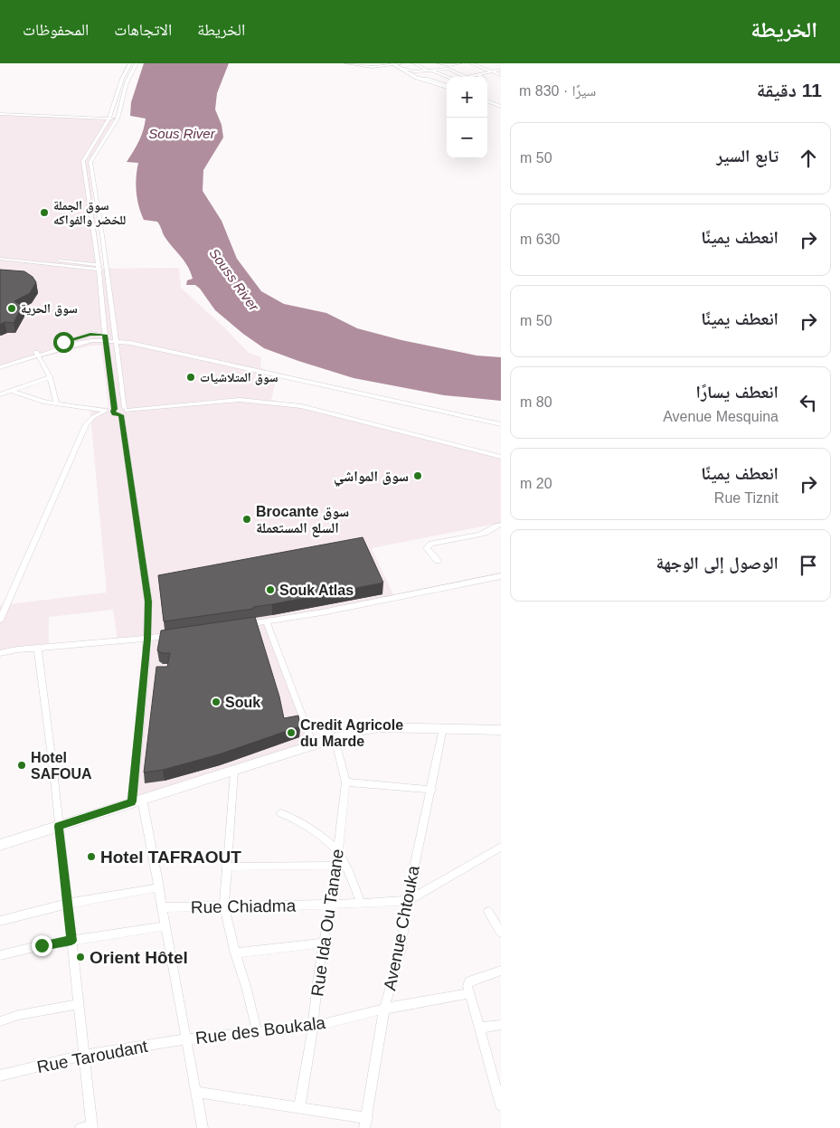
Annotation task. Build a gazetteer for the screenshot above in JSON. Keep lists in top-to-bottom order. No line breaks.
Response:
{"streets":{"street":["Rue Chiadma","Rue Ida Ou Tanane","Avenue Chtouka","Rue des Boukala","Rue Taroudant"]},"crossings":[["Rue Chiadma","Rue Ida Ou Tanane"],["Rue Chiadma","Avenue Chtouka"],["Rue Ida Ou Tanane","Rue des Boukala"],["Avenue Chtouka","Rue des Boukala"],["Rue des Boukala","Rue Taroudant"]],"water":["Sous River","Souss River"],"places":["سوق الجملة للخضر والفواكه","سوق الحرية","سوق المتلاشيات","سوق المواشي","Brocante سوق السلع المستعملة","Souk Atlas","Souk","Credit Agricole du Marde","Hotel SAFOUA","Hotel TAFRAOUT","Orient Hôtel"],"page":{"header":"الخريطة","nav":["الخريطة","الاتجاهات","المحفوظات"],"heading":["11 دقيقة","سيرًا · 830 m"],"map_buttons":["+","−"],"list":[["تابع السير","50 m"],["انعطف يمينًا","630 m"],["انعطف يمينًا","50 m"],["انعطف يسارًا","Avenue Mesquina","80 m"],["انعطف يمينًا","Rue Tiznit","20 m"],"الوصول إلى الوجهة"]}}
